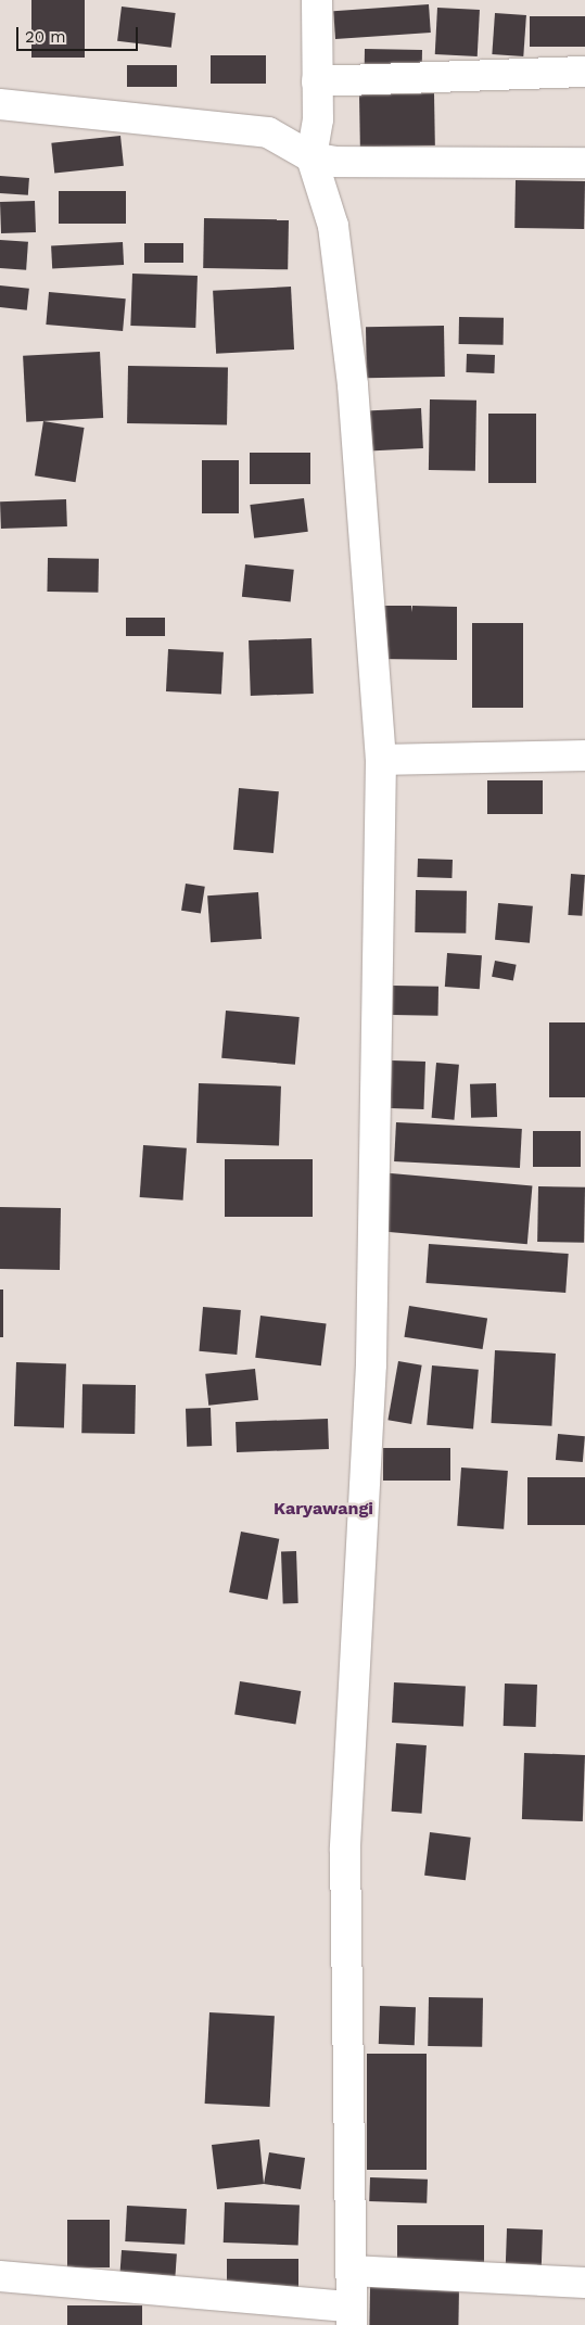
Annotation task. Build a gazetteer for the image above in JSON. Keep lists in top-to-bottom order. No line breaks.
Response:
{"districts":["Karyawangi"],"scale_bar":"20 m"}
